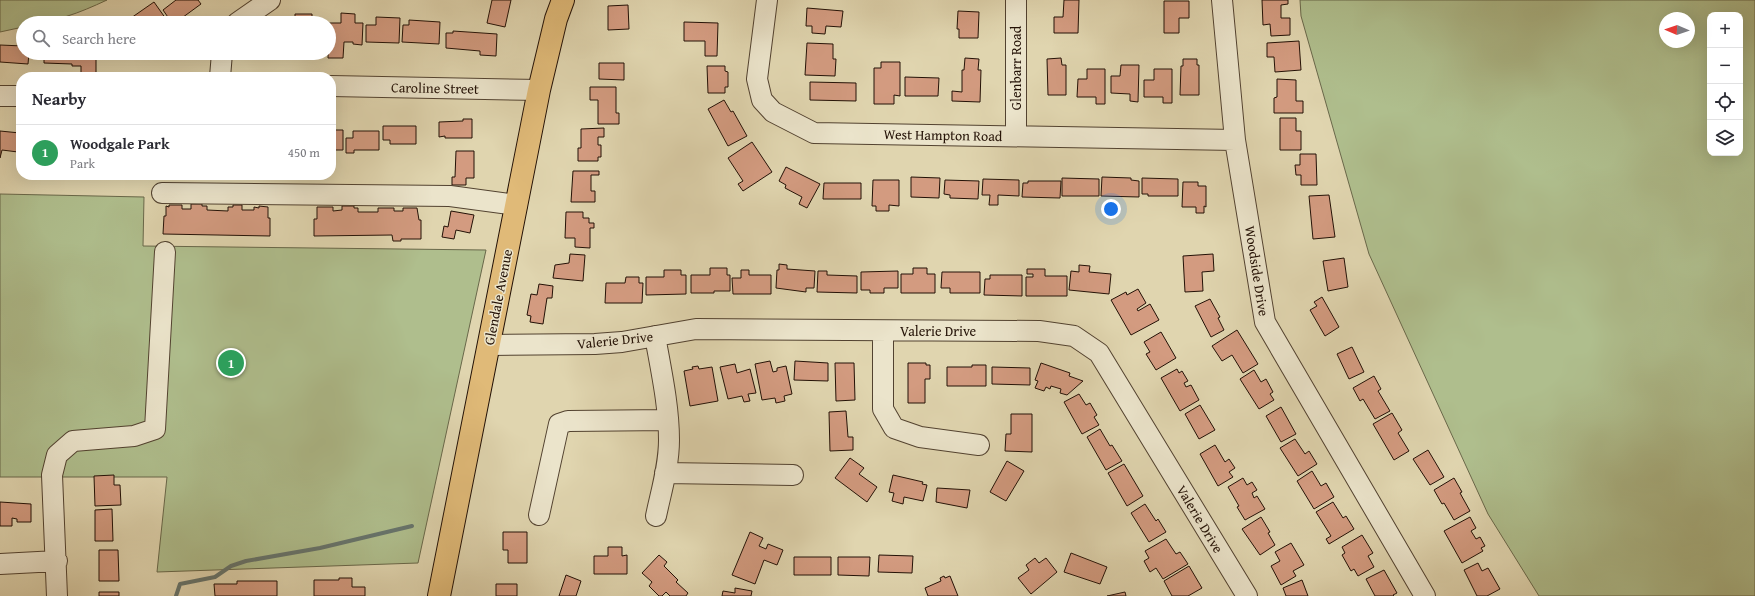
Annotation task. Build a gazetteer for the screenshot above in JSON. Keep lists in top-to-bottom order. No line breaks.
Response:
{"streets":{"main road":["Glendale Avenue"],"street":["Glenbarr Road","Caroline Street","West Hampton Road","Woodside Drive","Valerie Drive"]},"crossings":[["Glenbarr Road","West Hampton Road"],["Caroline Street","Glendale Avenue"],["West Hampton Road","Woodside Drive"],["Glendale Avenue","Valerie Drive"]],"north":"left","page":{"map_buttons":["+","−"],"search":"Search here","heading":"Nearby","list":[{"mark":"1","name":"Woodgale Park","note":"Park","value":"450 m"}],"pins":"1"}}
